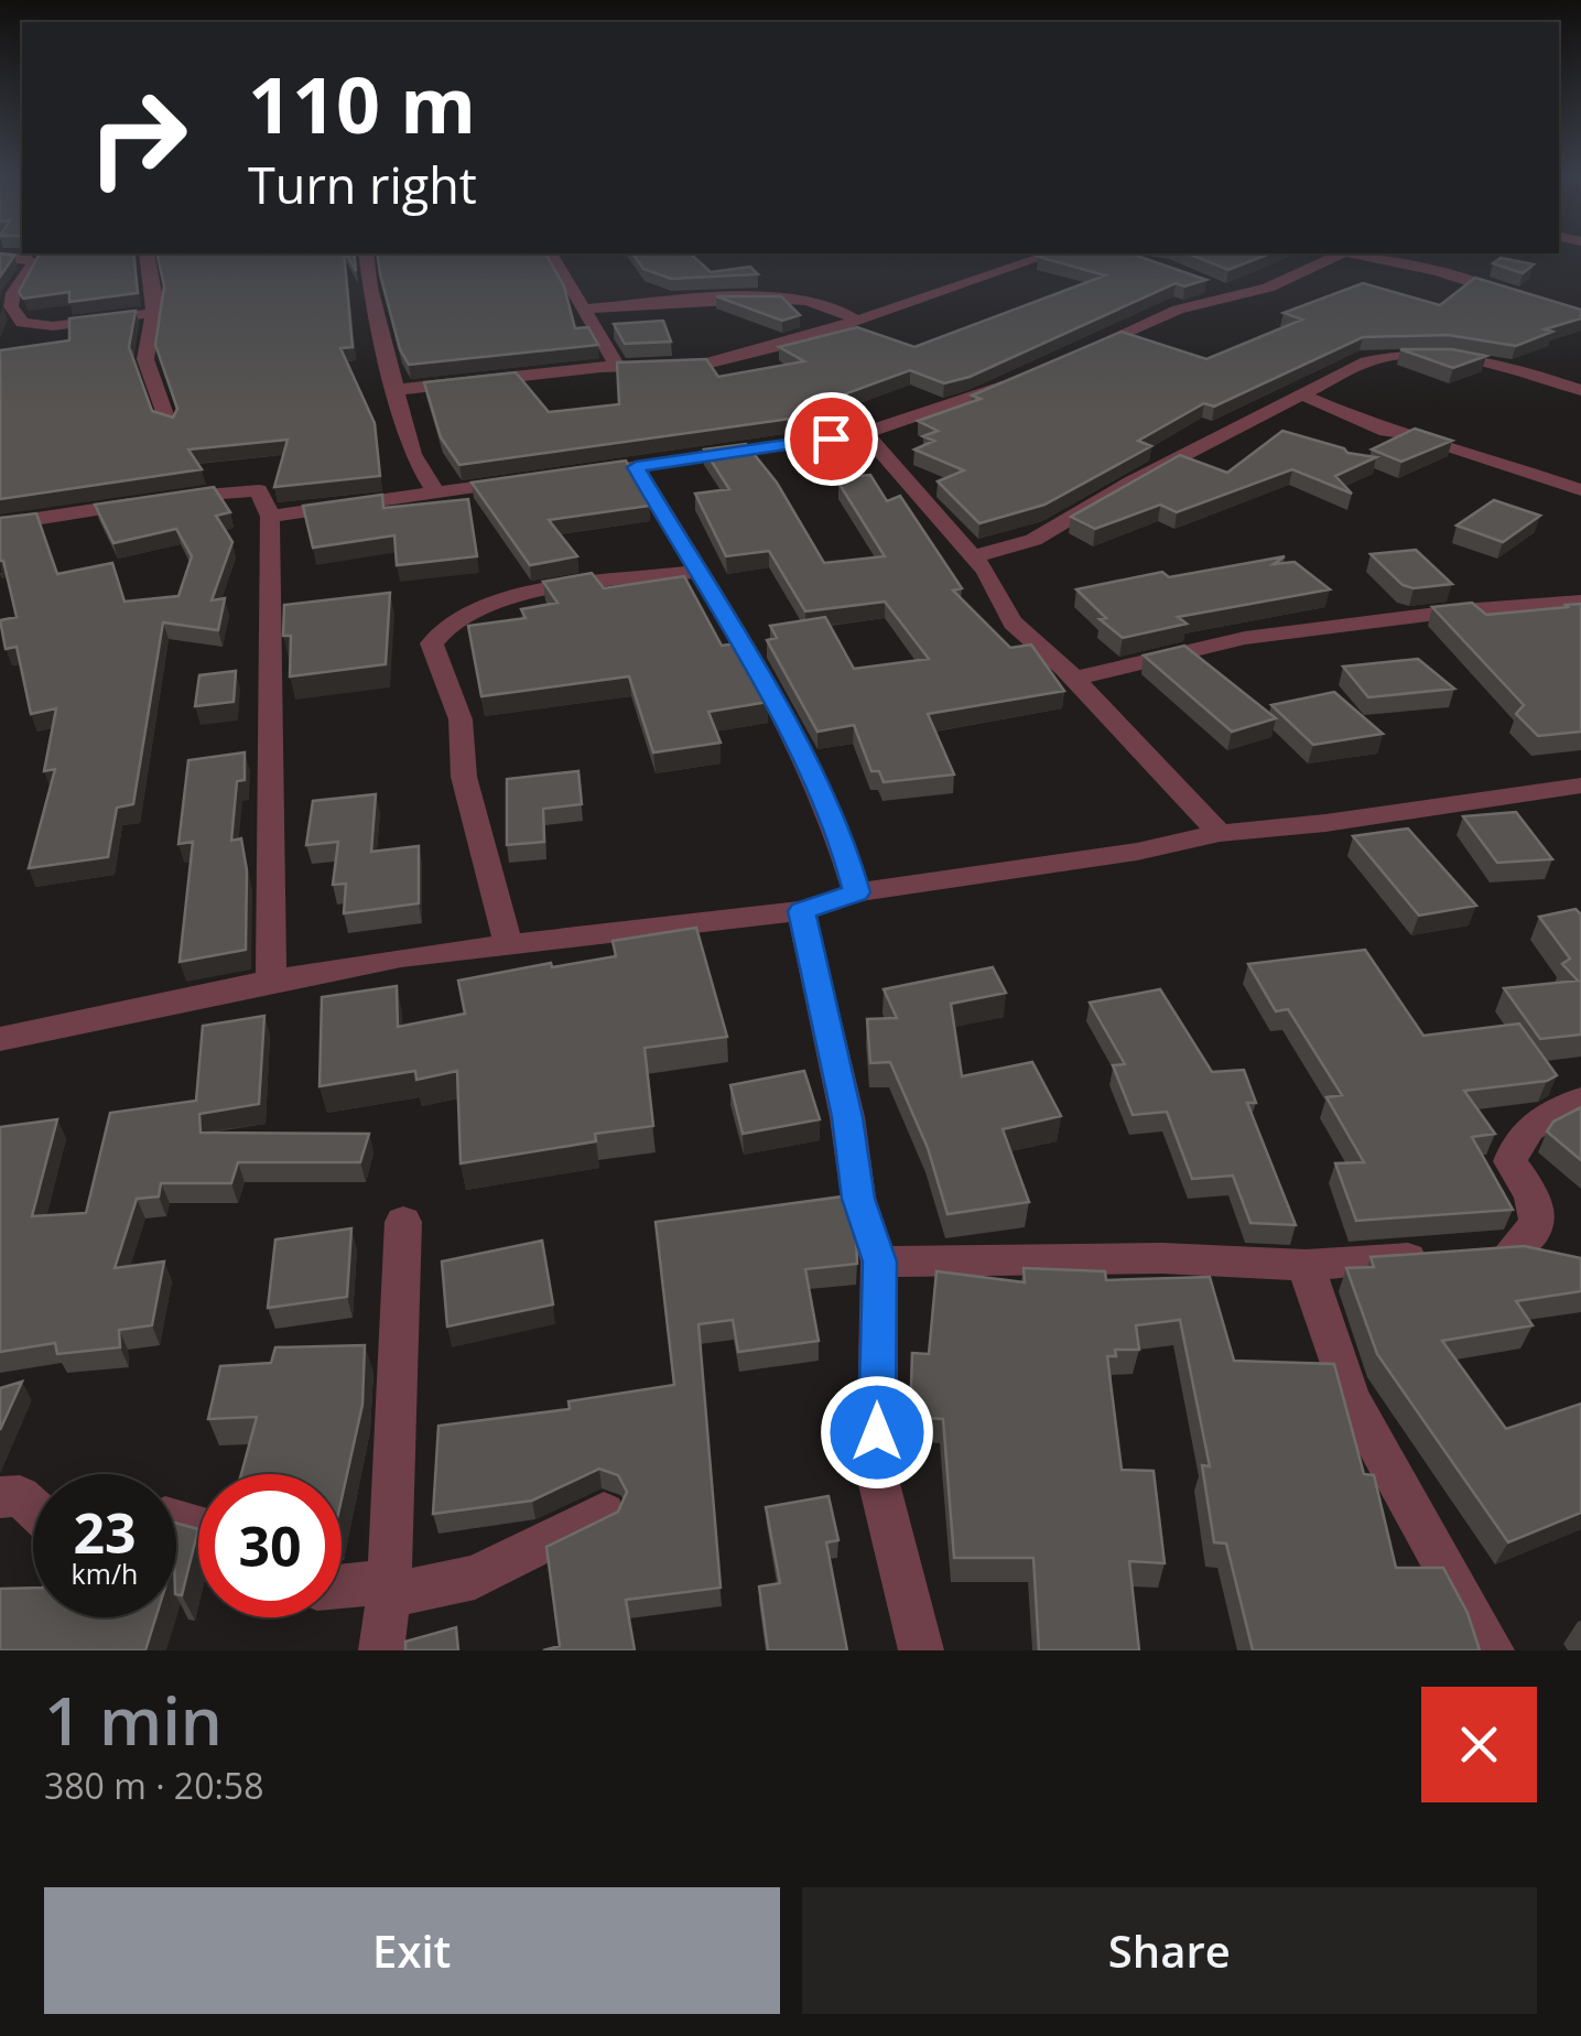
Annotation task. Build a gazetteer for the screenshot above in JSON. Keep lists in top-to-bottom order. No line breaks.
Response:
{"page":{"turn":["110 m","Turn right"],"speed":"23 km/h","limit":"30","heading":["1 min","380 m · 20:58"],"buttons":["Exit","Share"]}}
